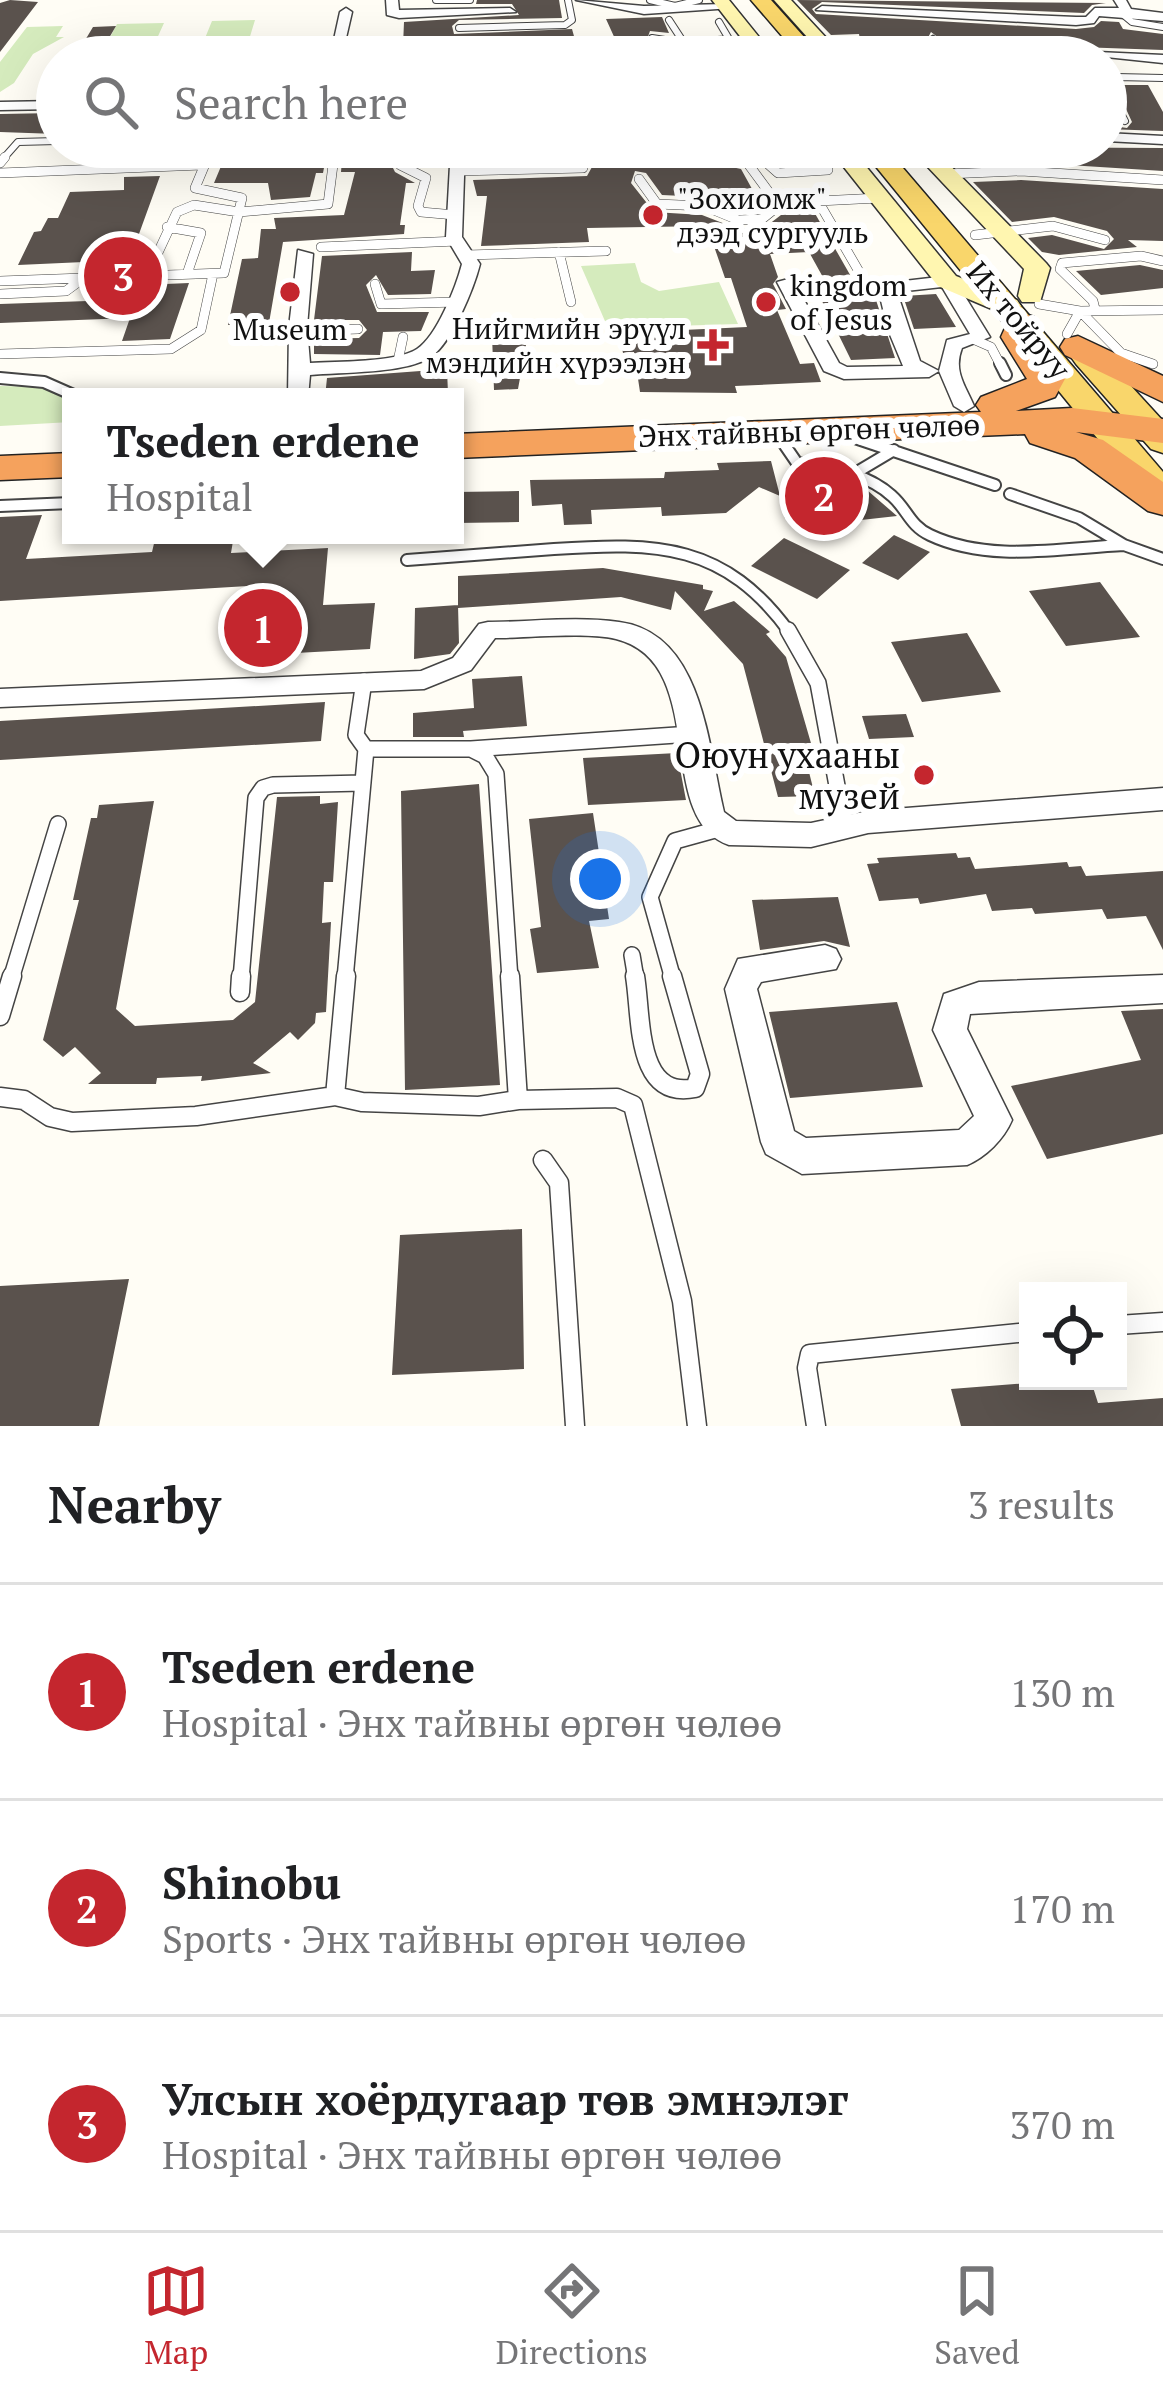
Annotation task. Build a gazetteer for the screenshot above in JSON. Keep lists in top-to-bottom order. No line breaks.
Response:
{"streets":{"highway":["Энх тайвны өргөн чөлөө"],"main road":["Их тойруу"]},"crossings":[["Их тойруу","Энх тайвны өргөн чөлөө"]],"places":{"other":["\"Зохиомж\" дээд сургууль","Museum","kingdom of Jesus","Оюун ухааны музей"],"health":["Нийгмийн эрүүл мэндийн хүрээлэн"]},"page":{"search":"Search here","pins":["3","2","1"],"popup":["Tseden erdene","Hospital"],"heading":["Nearby","3 results"],"list":[{"mark":"1","name":"Tseden erdene","note":"Hospital · Энх тайвны өргөн чөлөө","value":"130 m"},{"mark":"2","name":"Shinobu","note":"Sports · Энх тайвны өргөн чөлөө","value":"170 m"},{"mark":"3","name":"Улсын хоёрдугаар төв эмнэлэг","note":"Hospital · Энх тайвны өргөн чөлөө","value":"370 m"}],"nav":["Map","Directions","Saved"]}}
